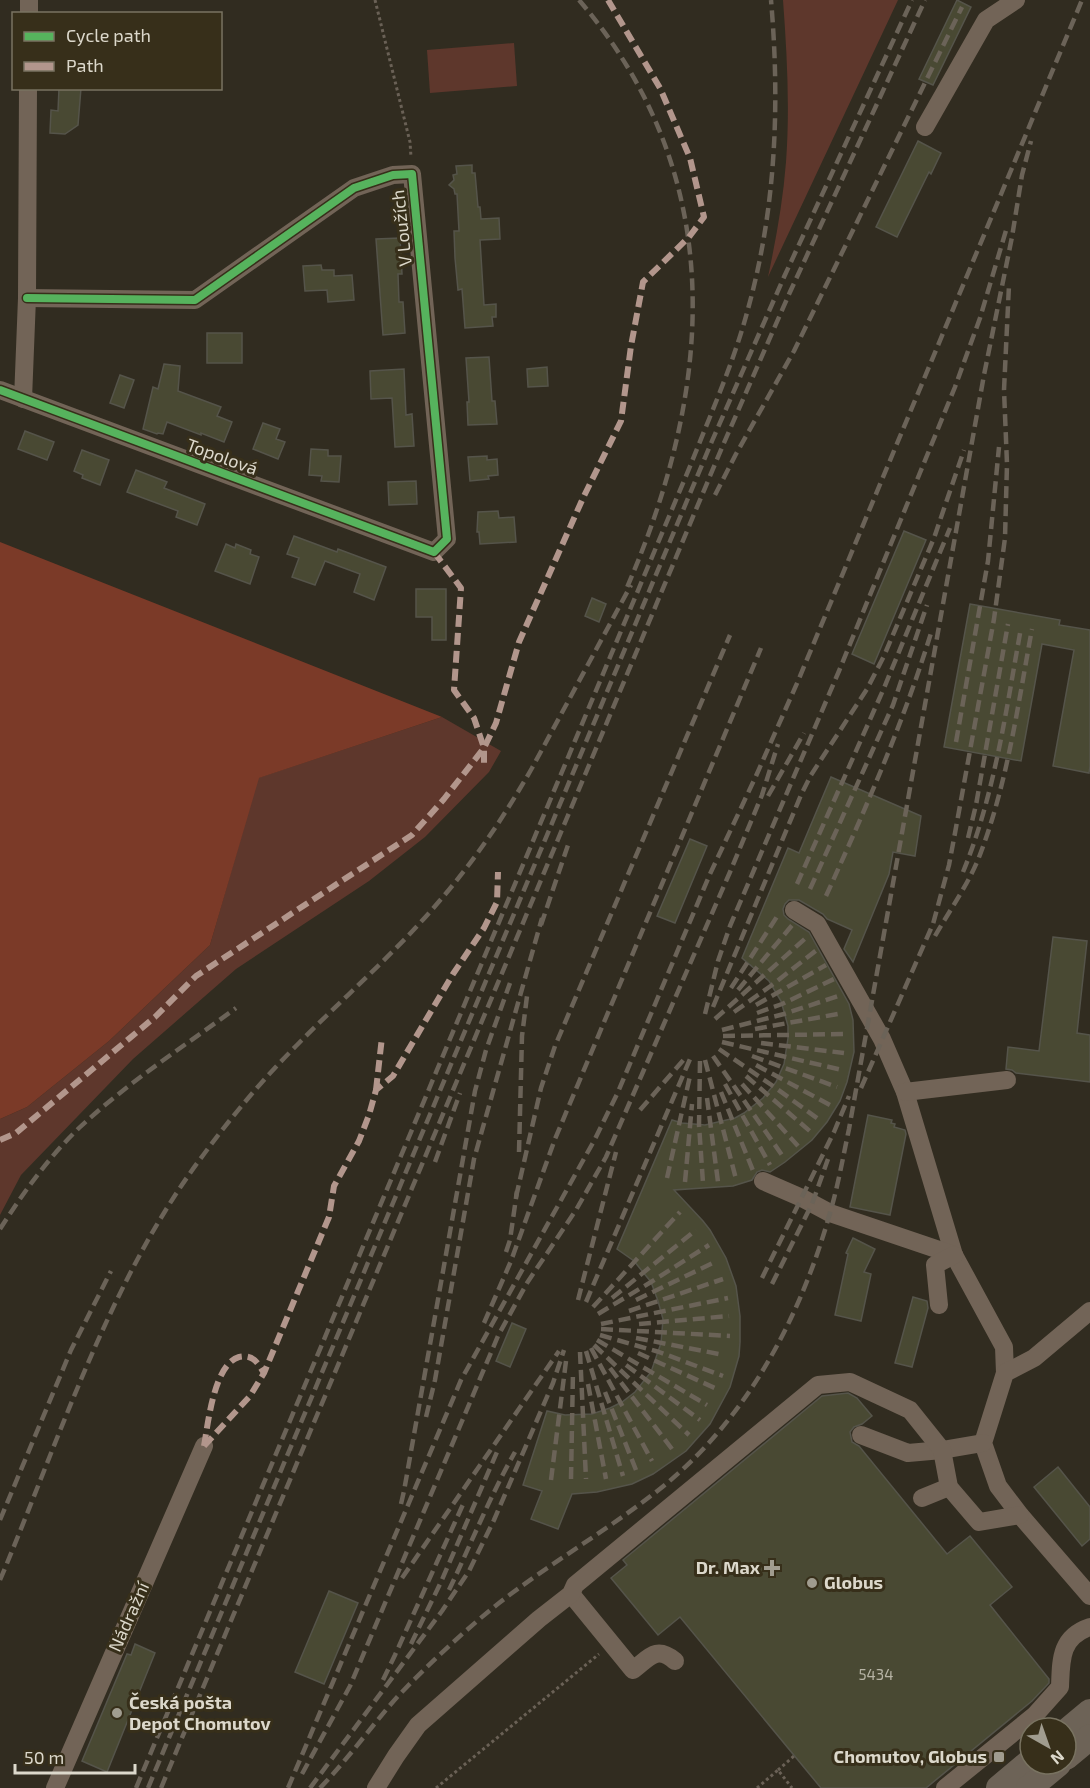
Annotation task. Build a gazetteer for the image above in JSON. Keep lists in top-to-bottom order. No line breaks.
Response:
{"streets":{"street":["V Loužích","Topolová","Nádražní"]},"crossings":[["V Loužích","Topolová"]],"places":{"health":["Dr. Max"],"other":["Globus","Česká pošta Depot Chomutov"],"transit":["Chomutov, Globus"]},"house_numbers":["5434"],"legend":["Cycle path","Path"],"scale_bar":"50 m","north":"bottom right"}
